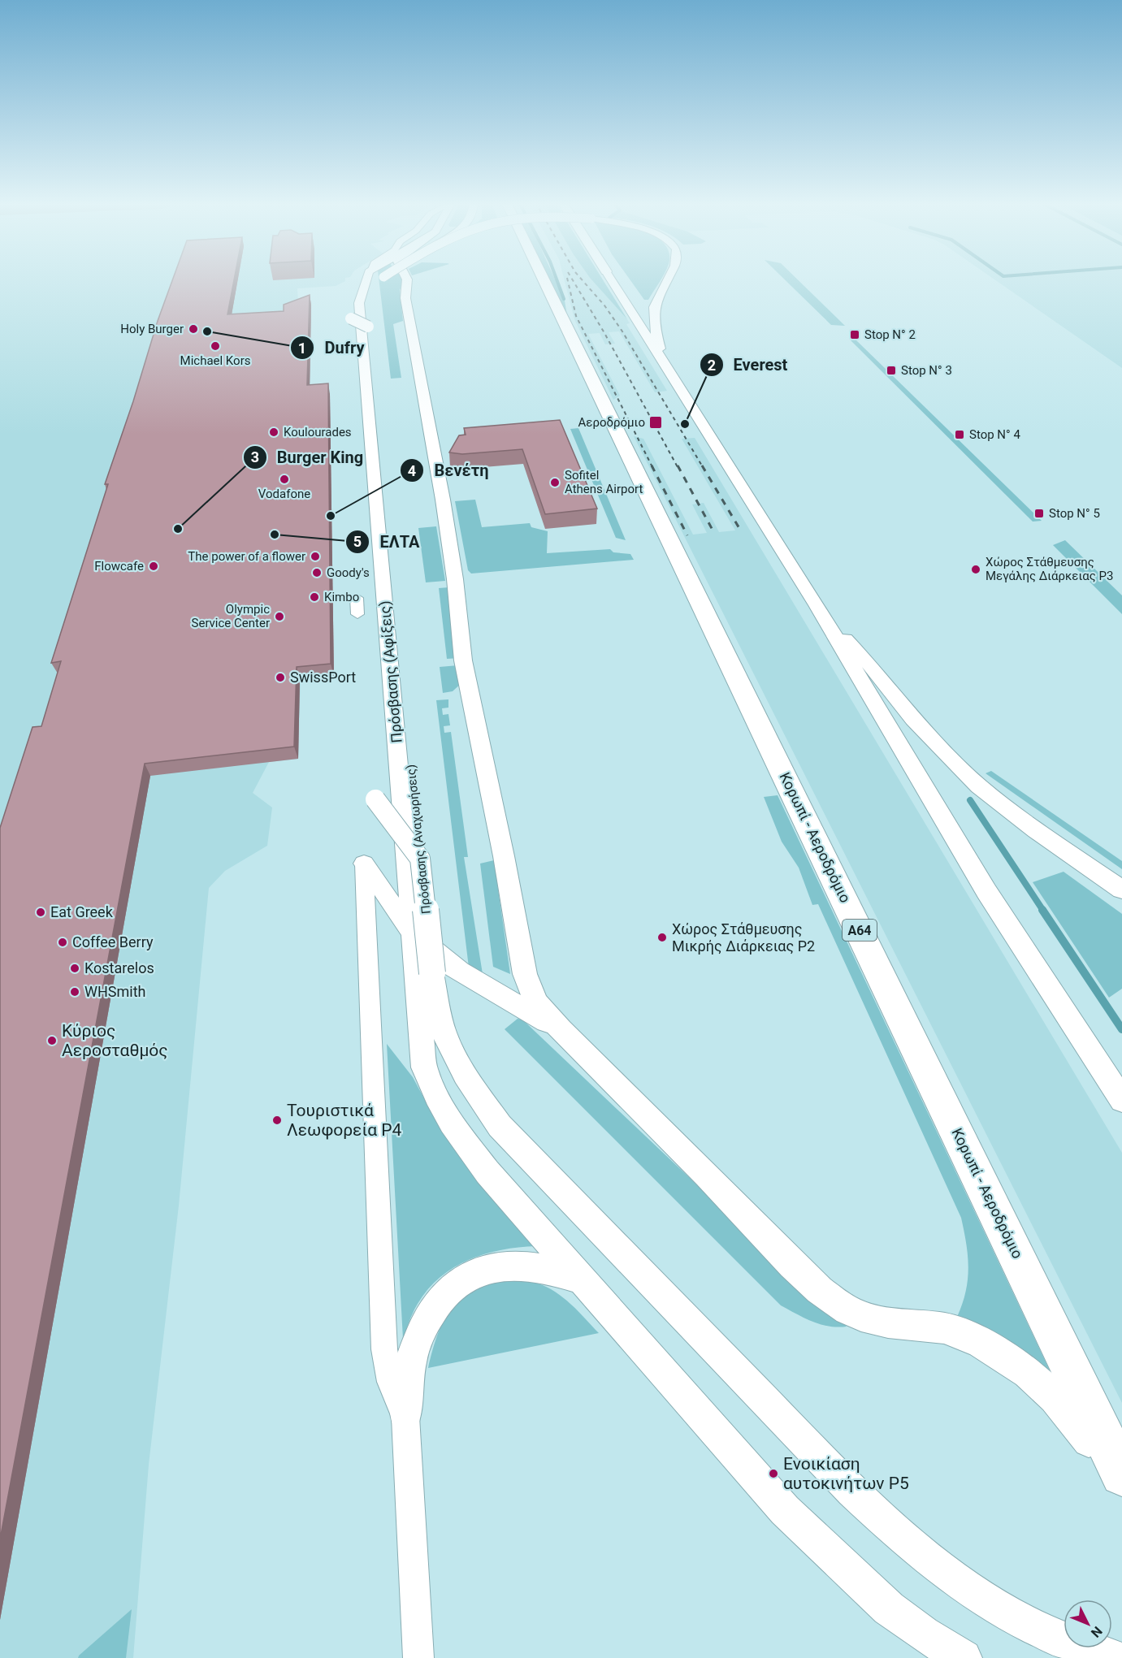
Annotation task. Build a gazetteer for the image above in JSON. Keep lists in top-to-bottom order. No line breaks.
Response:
{"streets":{"highway":["Κορωπί - Αεροδρόμιο","Α64"],"street":["Πρόσβασης (Αφίξεις)","Πρόσβασης (Αναχωρήσεις)"]},"places":{"other":["Holy Burger","Dufry","Michael Kors","Everest","Koulourades","Vodafone","Sofitel Athens Airport","Βενέτη","Burger King","ΕΛΤΑ","The power of a flower","Flowcafe","Χώρος Στάθμευσης Μεγάλης Διάρκειας P3","Goody's","Kimbo","Olympic Service Center","SwissPort","Eat Greek","Χώρος Στάθμευσης Μικρής Διάρκειας P2","Coffee Berry","Kostarelos","WHSmith","Κύριος Αεροσταθμός","Τουριστικά Λεωφορεία P4","Ενοικίαση αυτοκινήτων P5"],"transit":["Stop N° 2","Stop N° 3","Αεροδρόμιο","Stop N° 4","Stop N° 5"]},"north":"bottom right"}
